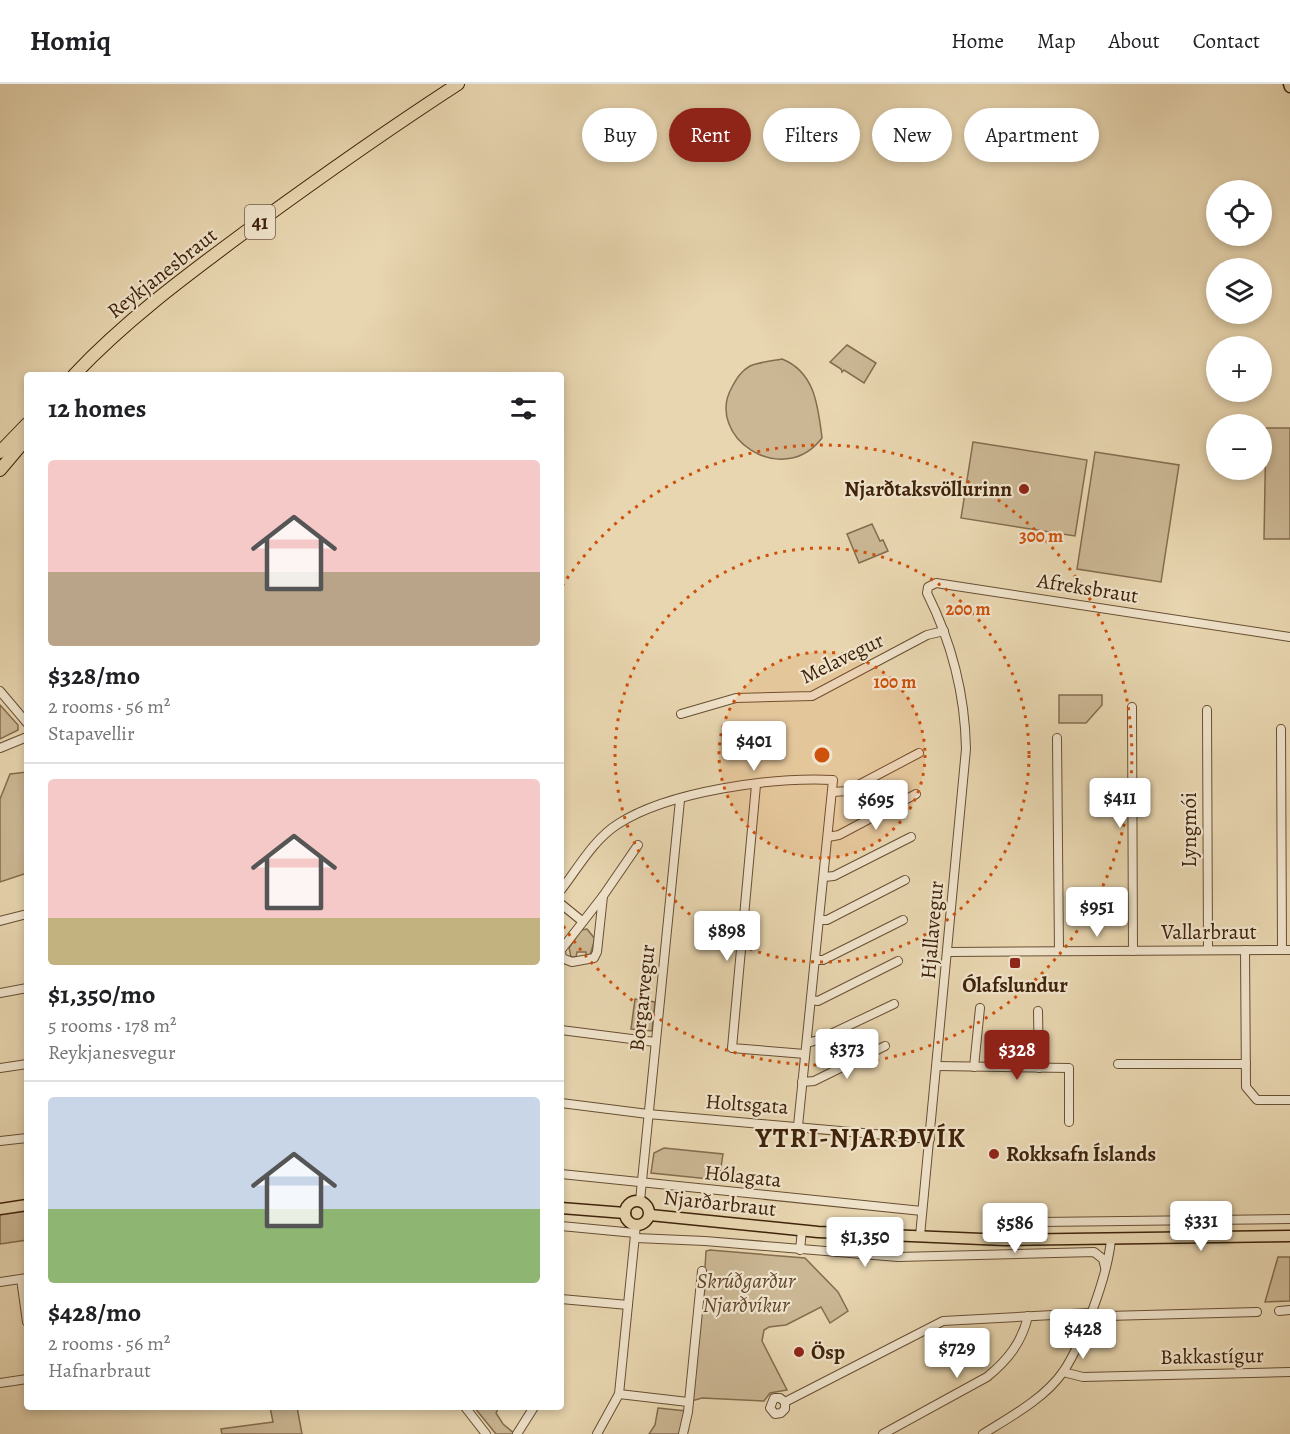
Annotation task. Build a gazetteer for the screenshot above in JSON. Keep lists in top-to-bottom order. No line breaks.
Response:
{"streets":{"highway":["41","Reykjanesbraut"],"main road":["Njarðarbraut"],"street":["Afreksbraut","Melavegur","Lyngmói","Hjallavegur","Vallarbraut","Borgarvegur","Holtsgata","Hólagata","Bakkastígur"]},"crossings":[["Afreksbraut","Melavegur"],["Afreksbraut","Hjallavegur"],["Melavegur","Hjallavegur"],["Lyngmói","Vallarbraut"],["Hjallavegur","Vallarbraut"],["Hjallavegur","Holtsgata"],["Hjallavegur","Hólagata"],["Hjallavegur","Njarðarbraut"],["Borgarvegur","Holtsgata"],["Borgarvegur","Hólagata"],["Borgarvegur","Njarðarbraut"]],"districts":["YTRI-NJARÐVÍK"],"parks":["Skrúðgarður Njarðvíkur"],"places":{"other":["Njarðtaksvöllurinn","Rokksafn Íslands","Ösp"],"transit":["Ólafslundur"]},"page":{"header":"Homiq","nav":["Home","Map","About","Contact"],"chip":["Buy","Rent","Filters","New","Apartment"],"map_buttons":["+","−"],"heading":"12 homes","list":[{"name":"$328/mo","note":"2 rooms · 56 m² · Stapavellir"},{"name":"$1,350/mo","note":"5 rooms · 178 m² · Reykjanesvegur"},{"name":"$428/mo","note":"2 rooms · 56 m² · Hafnarbraut"}],"price":["$401","$411","$695","$951","$898","$373","$328","$331","$586","$1,350","$428","$729"]},"rings":["300 m","200 m","100 m"]}
